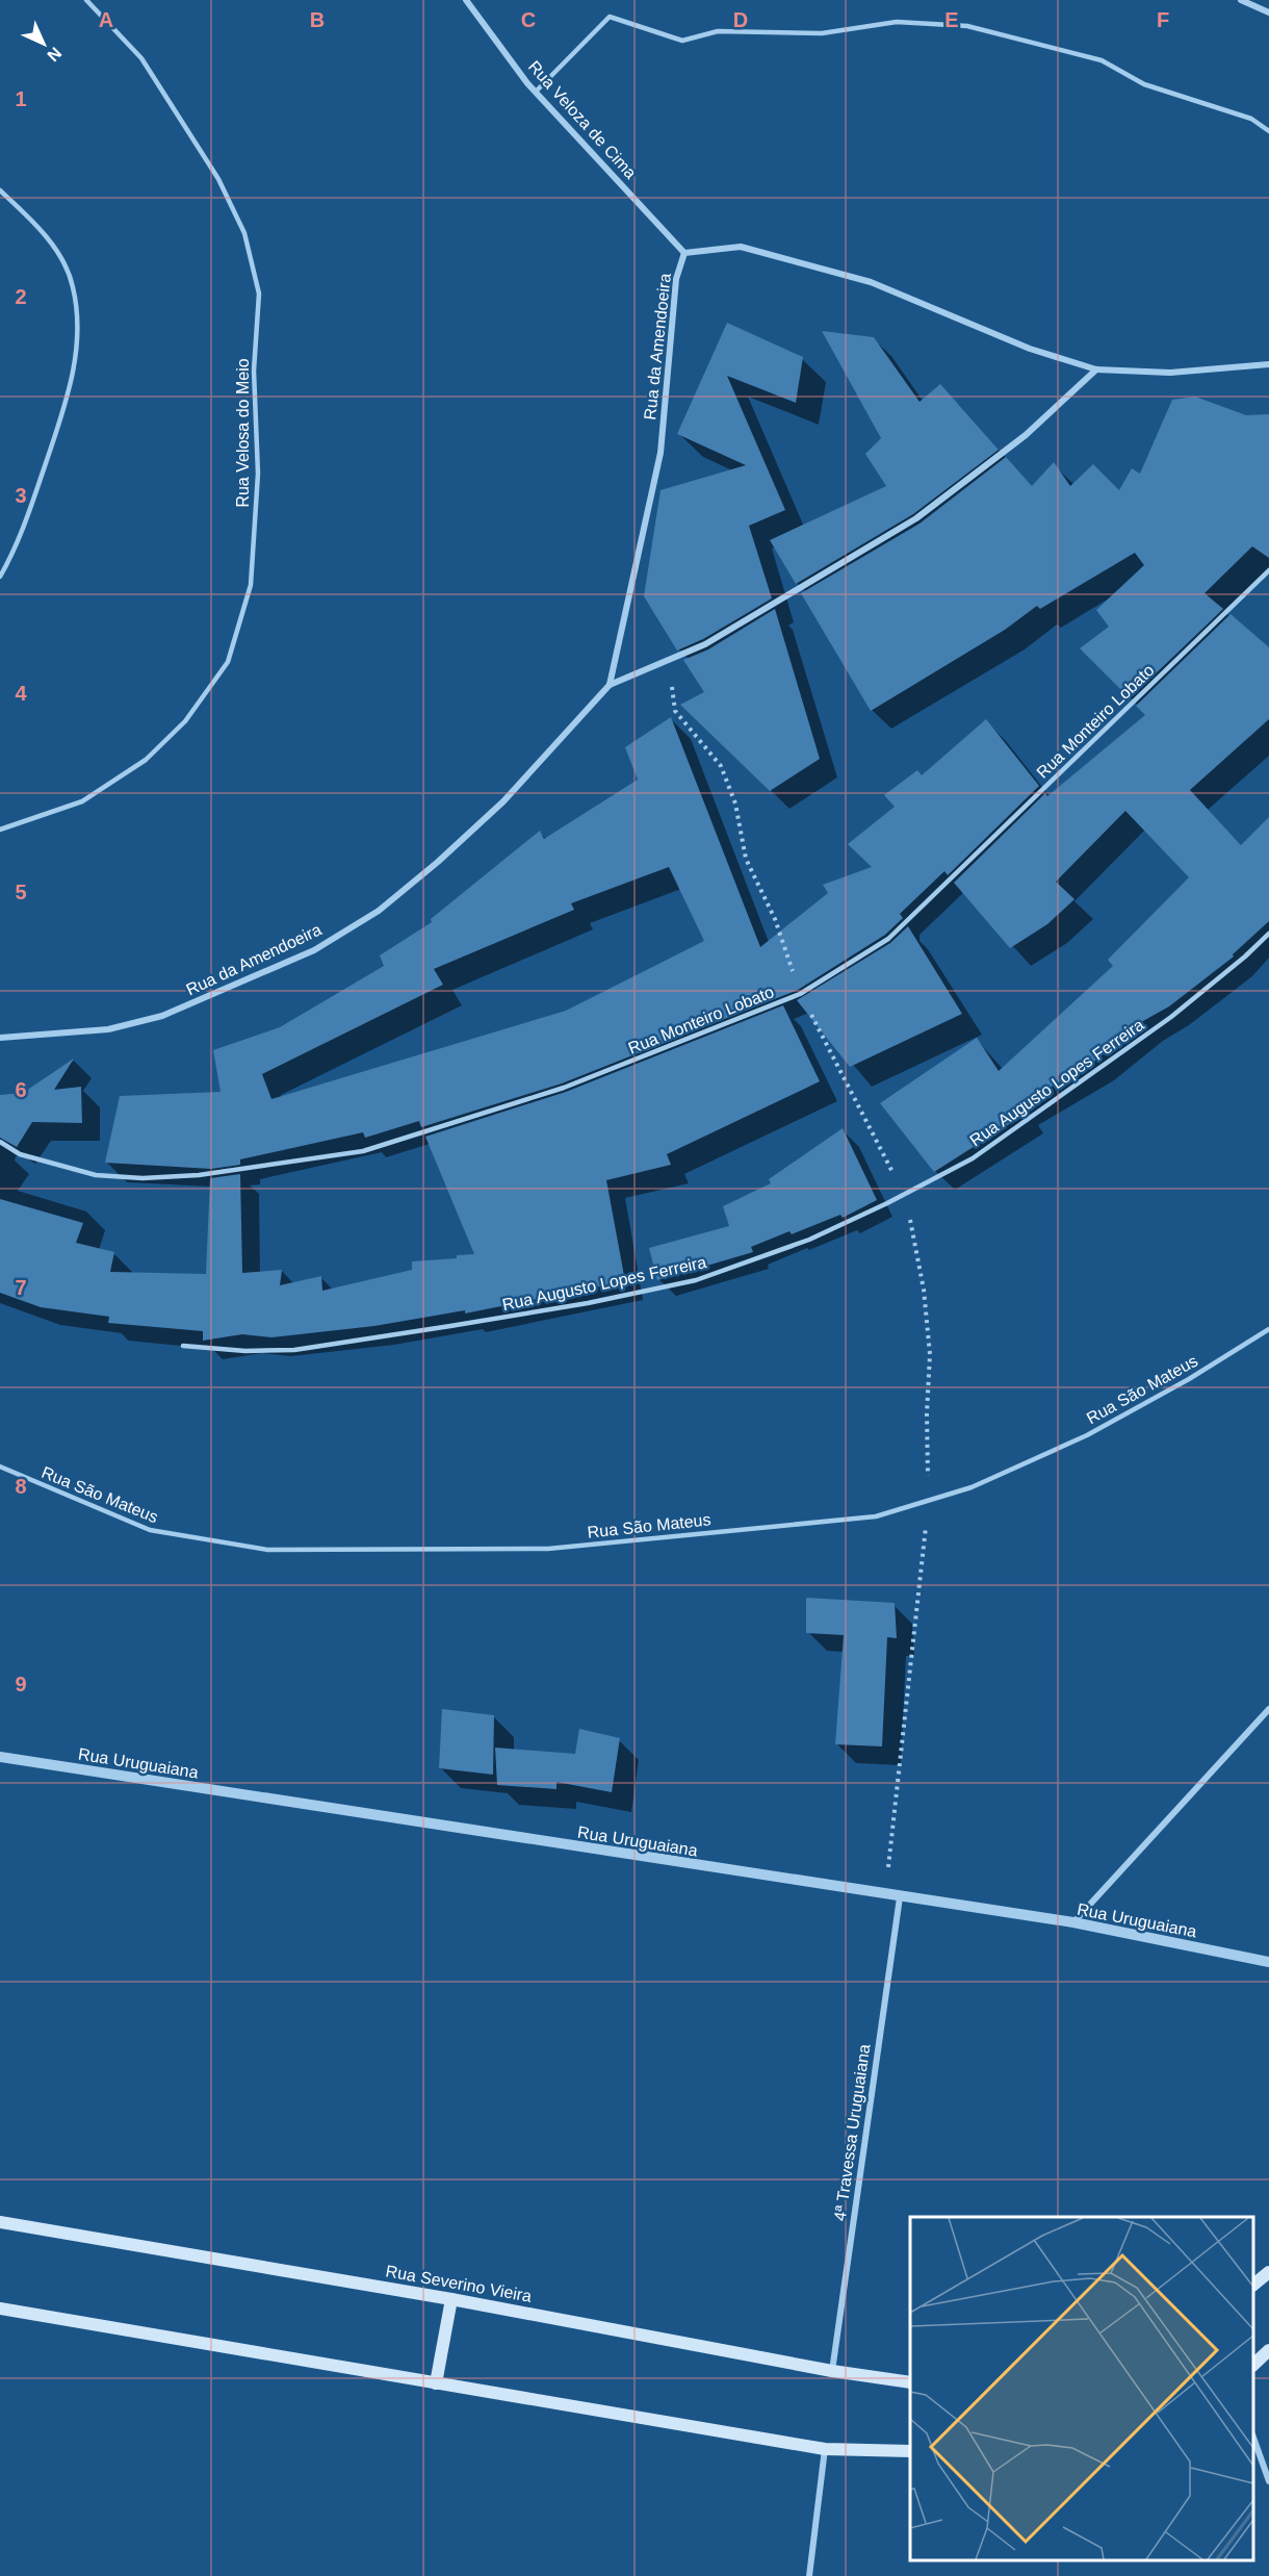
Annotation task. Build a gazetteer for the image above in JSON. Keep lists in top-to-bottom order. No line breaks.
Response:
{"streets":{"main road":["Rua Severino Vieira"],"street":["Rua Veloza de Cima","Rua da Amendoeira","Rua Uruguaiana","4ª Travessa Uruguaiana"],"lane":["Rua Velosa do Meio","Rua Monteiro Lobato","Rua Augusto Lopes Ferreira","Rua São Mateus"]},"crossings":[["Rua Veloza de Cima","Rua da Amendoeira"],["Rua Uruguaiana","4ª Travessa Uruguaiana"],["4ª Travessa Uruguaiana","Rua Severino Vieira"]],"north":"bottom right","grid":{"columns":["A","B","C","D","E","F"],"rows":["1","2","3","4","5","6","7","8","9"]}}
